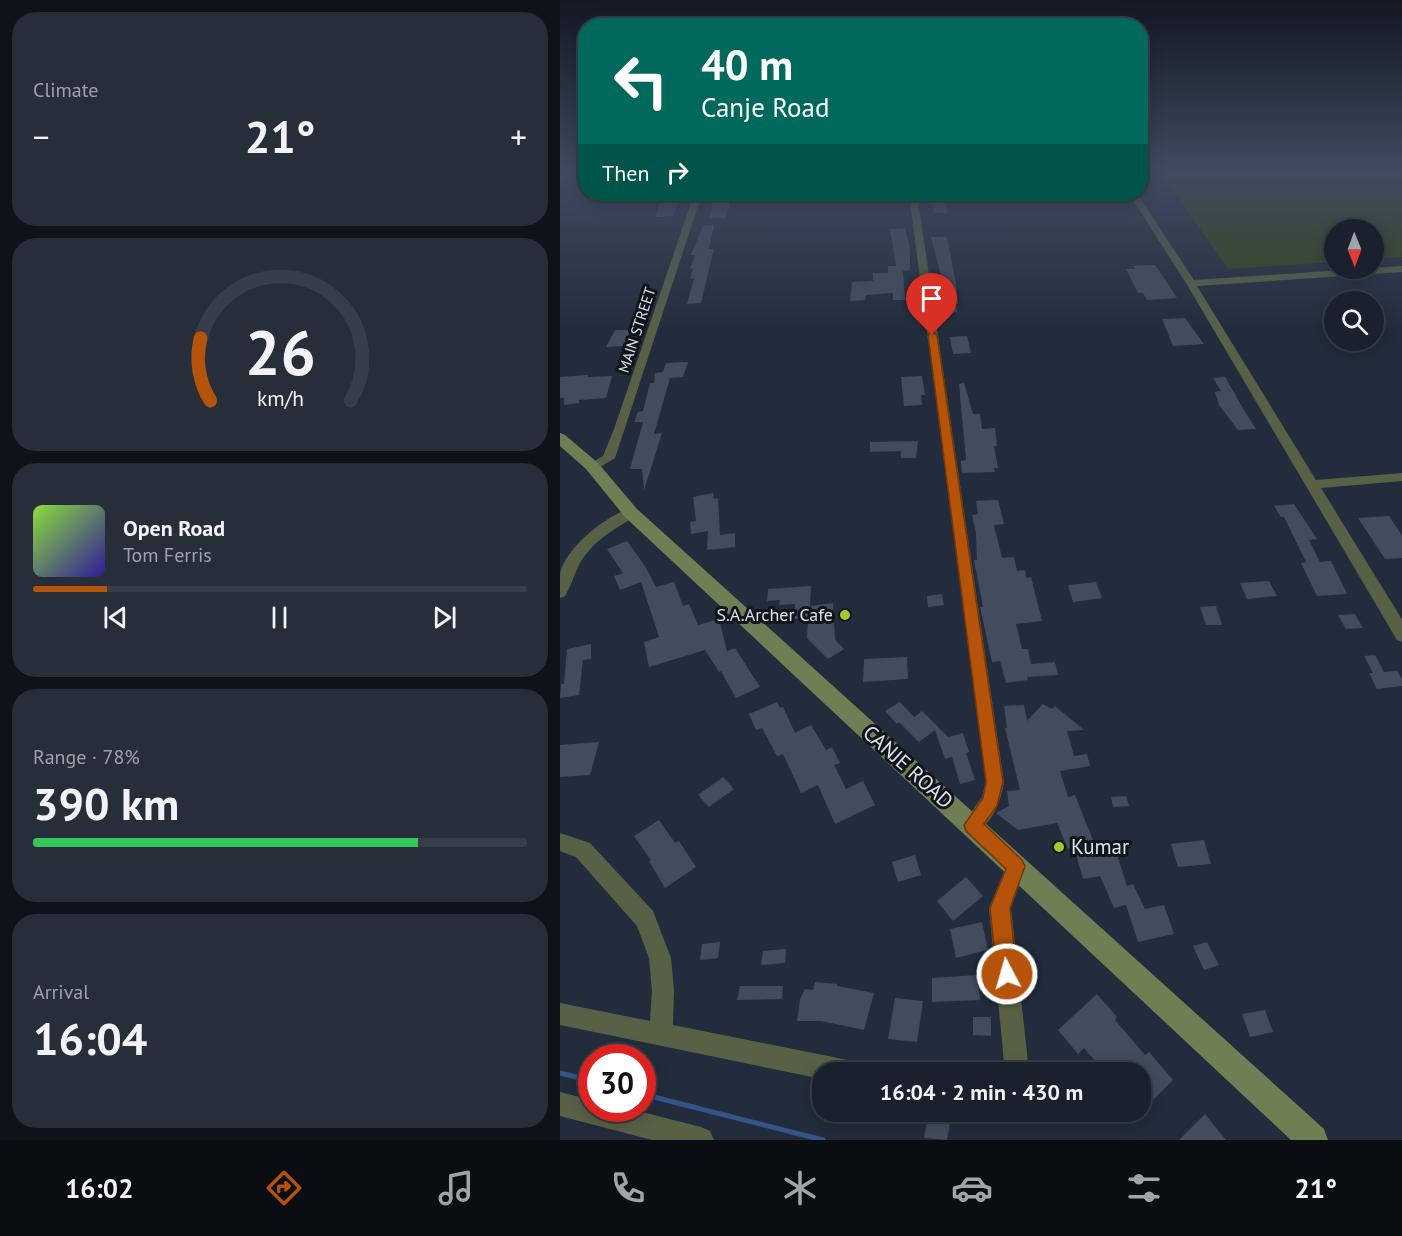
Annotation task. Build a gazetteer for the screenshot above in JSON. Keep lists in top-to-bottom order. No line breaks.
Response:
{"streets":{"street":["MAIN STREET","CANJE ROAD"]},"crossings":[["MAIN STREET","CANJE ROAD"]],"places":["S.A.Archer Cafe","Kumar"],"north":"bottom","page":{"tile":["Climate",["Range · 78%","390 km"],["Arrival","16:04"]],"turn":["40 m","Canje Road"],"heat":["−","21°","+"],"then":"Then","song":["Open Road","Tom Ferris"],"limit":"30","trip":"16:04 · 2 min · 430 m","tabs":["16:02","21°"],"gauge":["26","km/h"]}}
